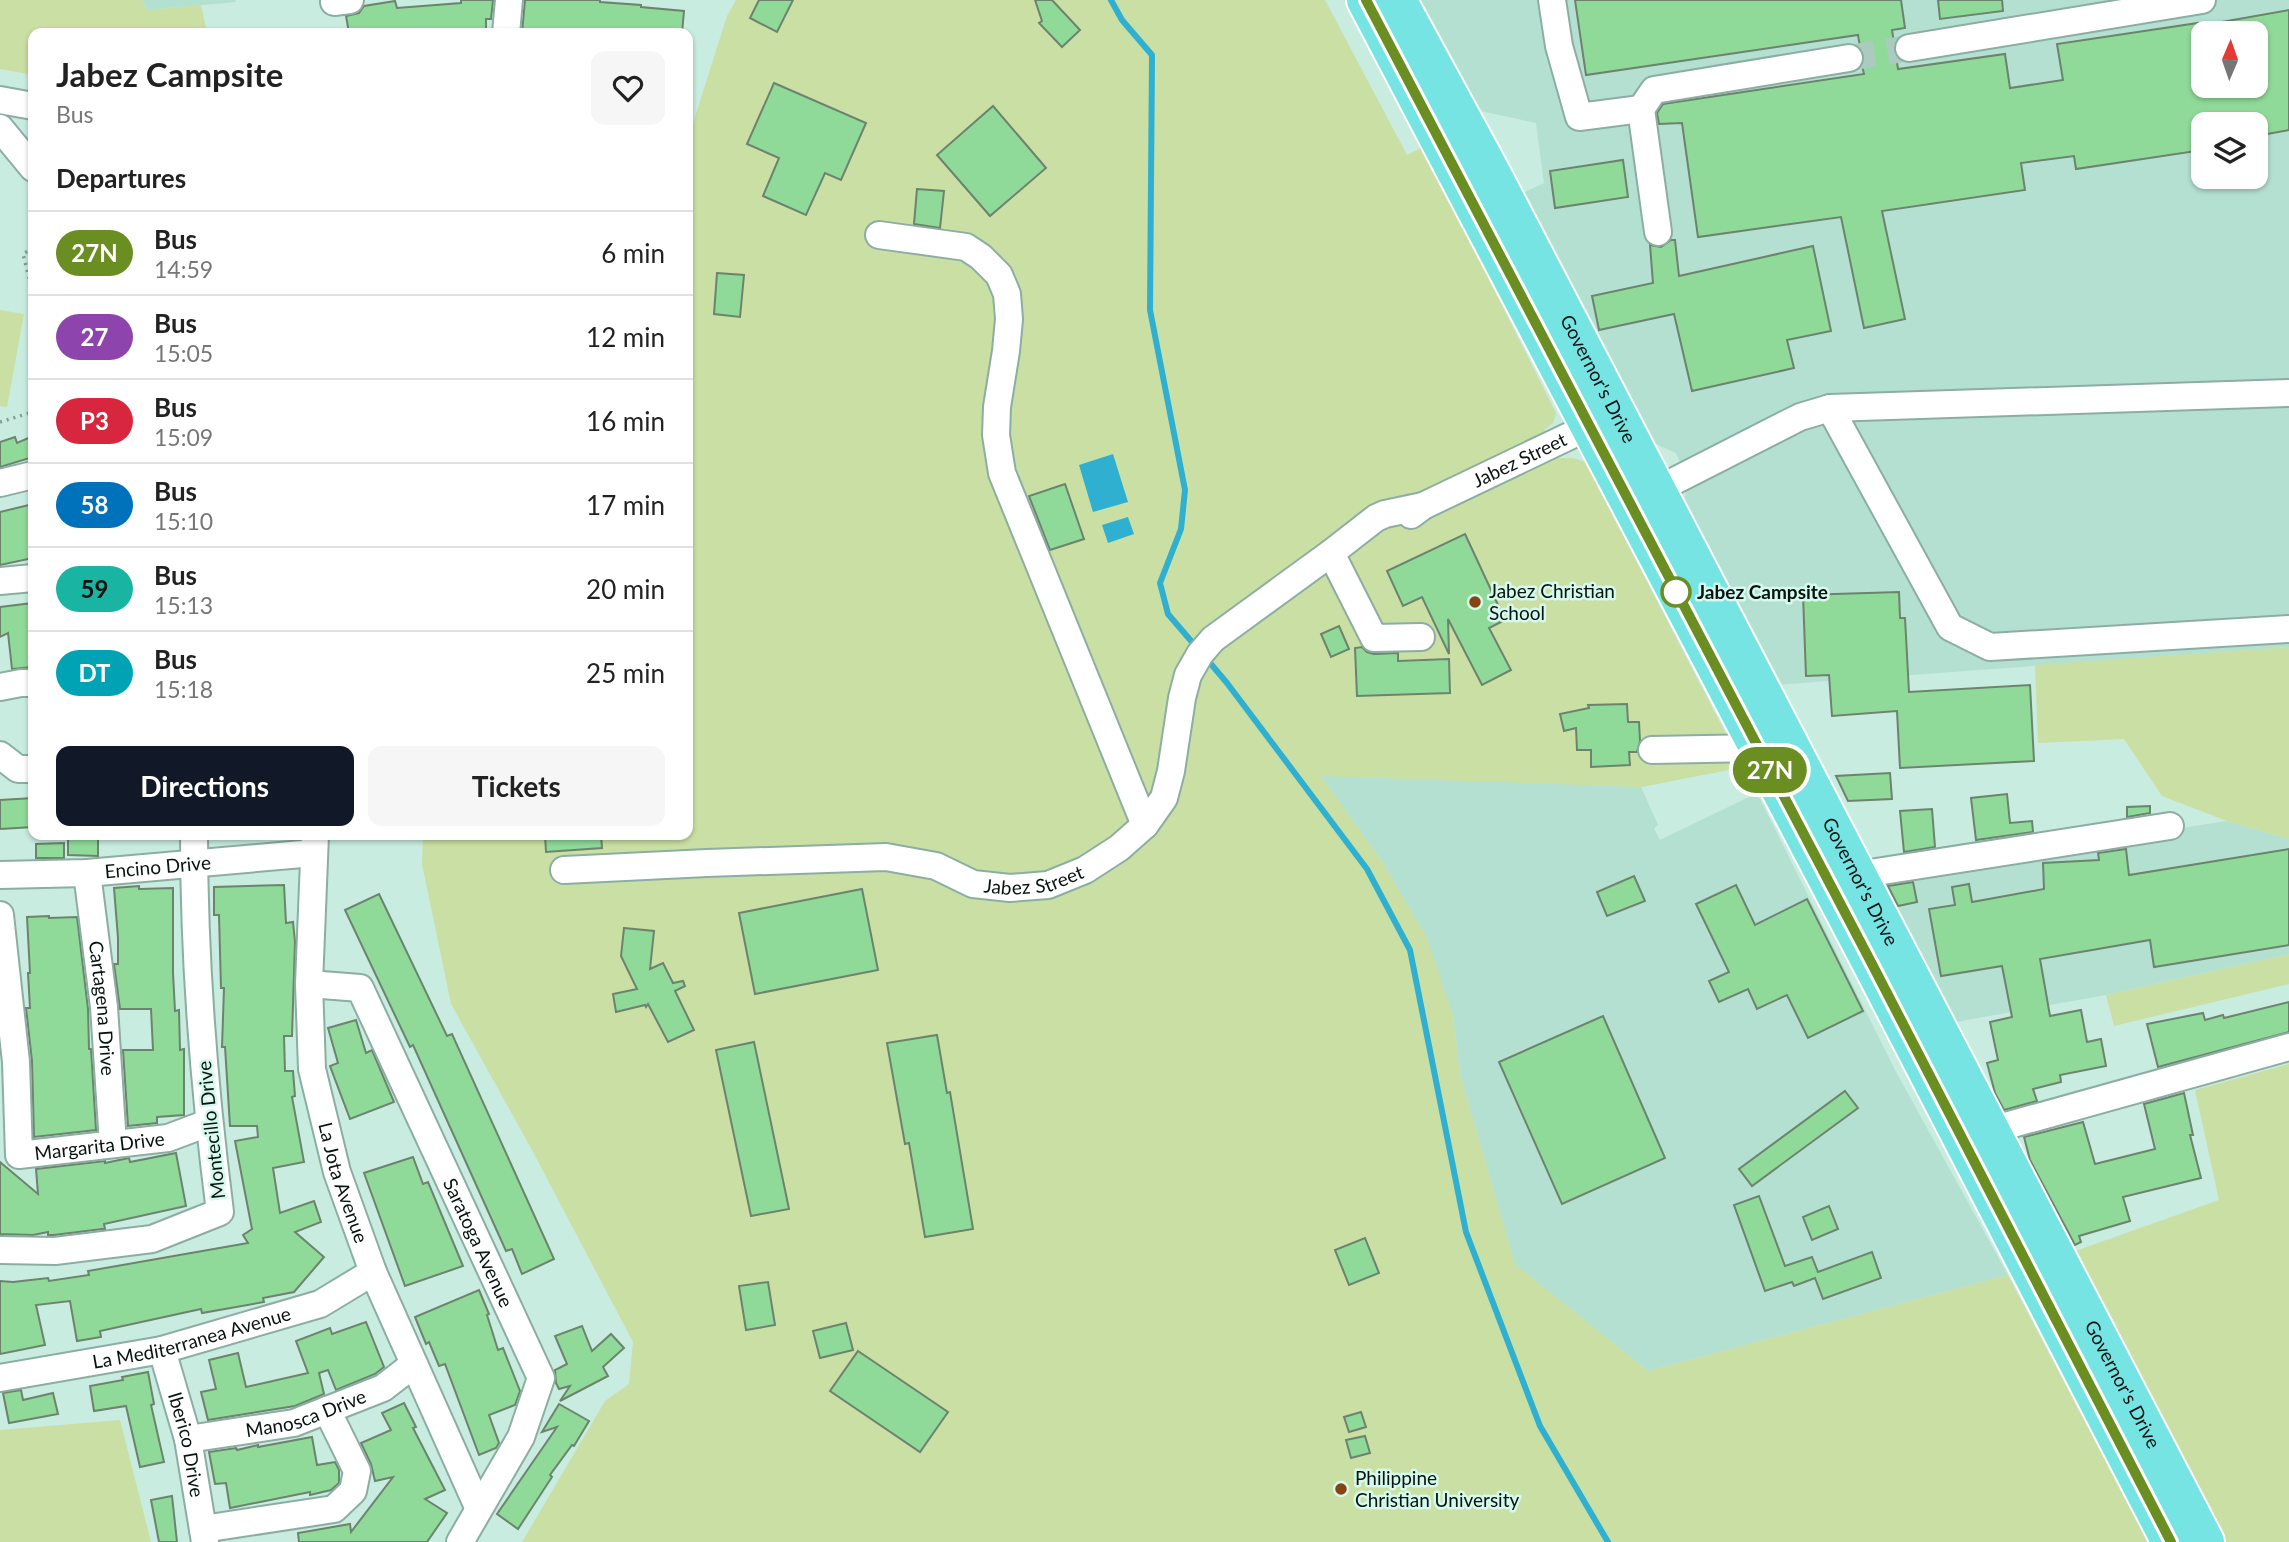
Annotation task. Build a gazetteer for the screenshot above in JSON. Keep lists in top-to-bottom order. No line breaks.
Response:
{"streets":{"highway":["Governor's Drive"],"street":["Jabez Street","Encino Drive","Cartagena Drive","Montecillo Drive","Margarita Drive","La Jota Avenue","Saratoga Avenue","La Mediterranea Avenue","Manosca Drive","Iberico Drive"]},"crossings":[["Governor's Drive","Jabez Street"],["Encino Drive","Cartagena Drive"],["Encino Drive","Montecillo Drive"],["Encino Drive","La Jota Avenue"],["Cartagena Drive","Margarita Drive"],["Montecillo Drive","Margarita Drive"],["La Jota Avenue","Saratoga Avenue"],["La Jota Avenue","La Mediterranea Avenue"],["La Jota Avenue","Manosca Drive"],["La Mediterranea Avenue","Iberico Drive"],["Manosca Drive","Iberico Drive"]],"places":["Jabez Campsite","Jabez Christian School","Philippine Christian University"],"lines":["bus line 27N"],"north":"top","page":{"on_map":"27N","heading":[["Jabez Campsite","Bus"],"Departures"],"list":[{"mark":"27N","name":"Bus","note":"14:59","value":"6 min"},{"mark":"27","name":"Bus","note":"15:05","value":"12 min"},{"mark":"P3","name":"Bus","note":"15:09","value":"16 min"},{"mark":"58","name":"Bus","note":"15:10","value":"17 min"},{"mark":"59","name":"Bus","note":"15:13","value":"20 min"},{"mark":"DT","name":"Bus","note":"15:18","value":"25 min"}],"buttons":["Directions","Tickets"]}}
